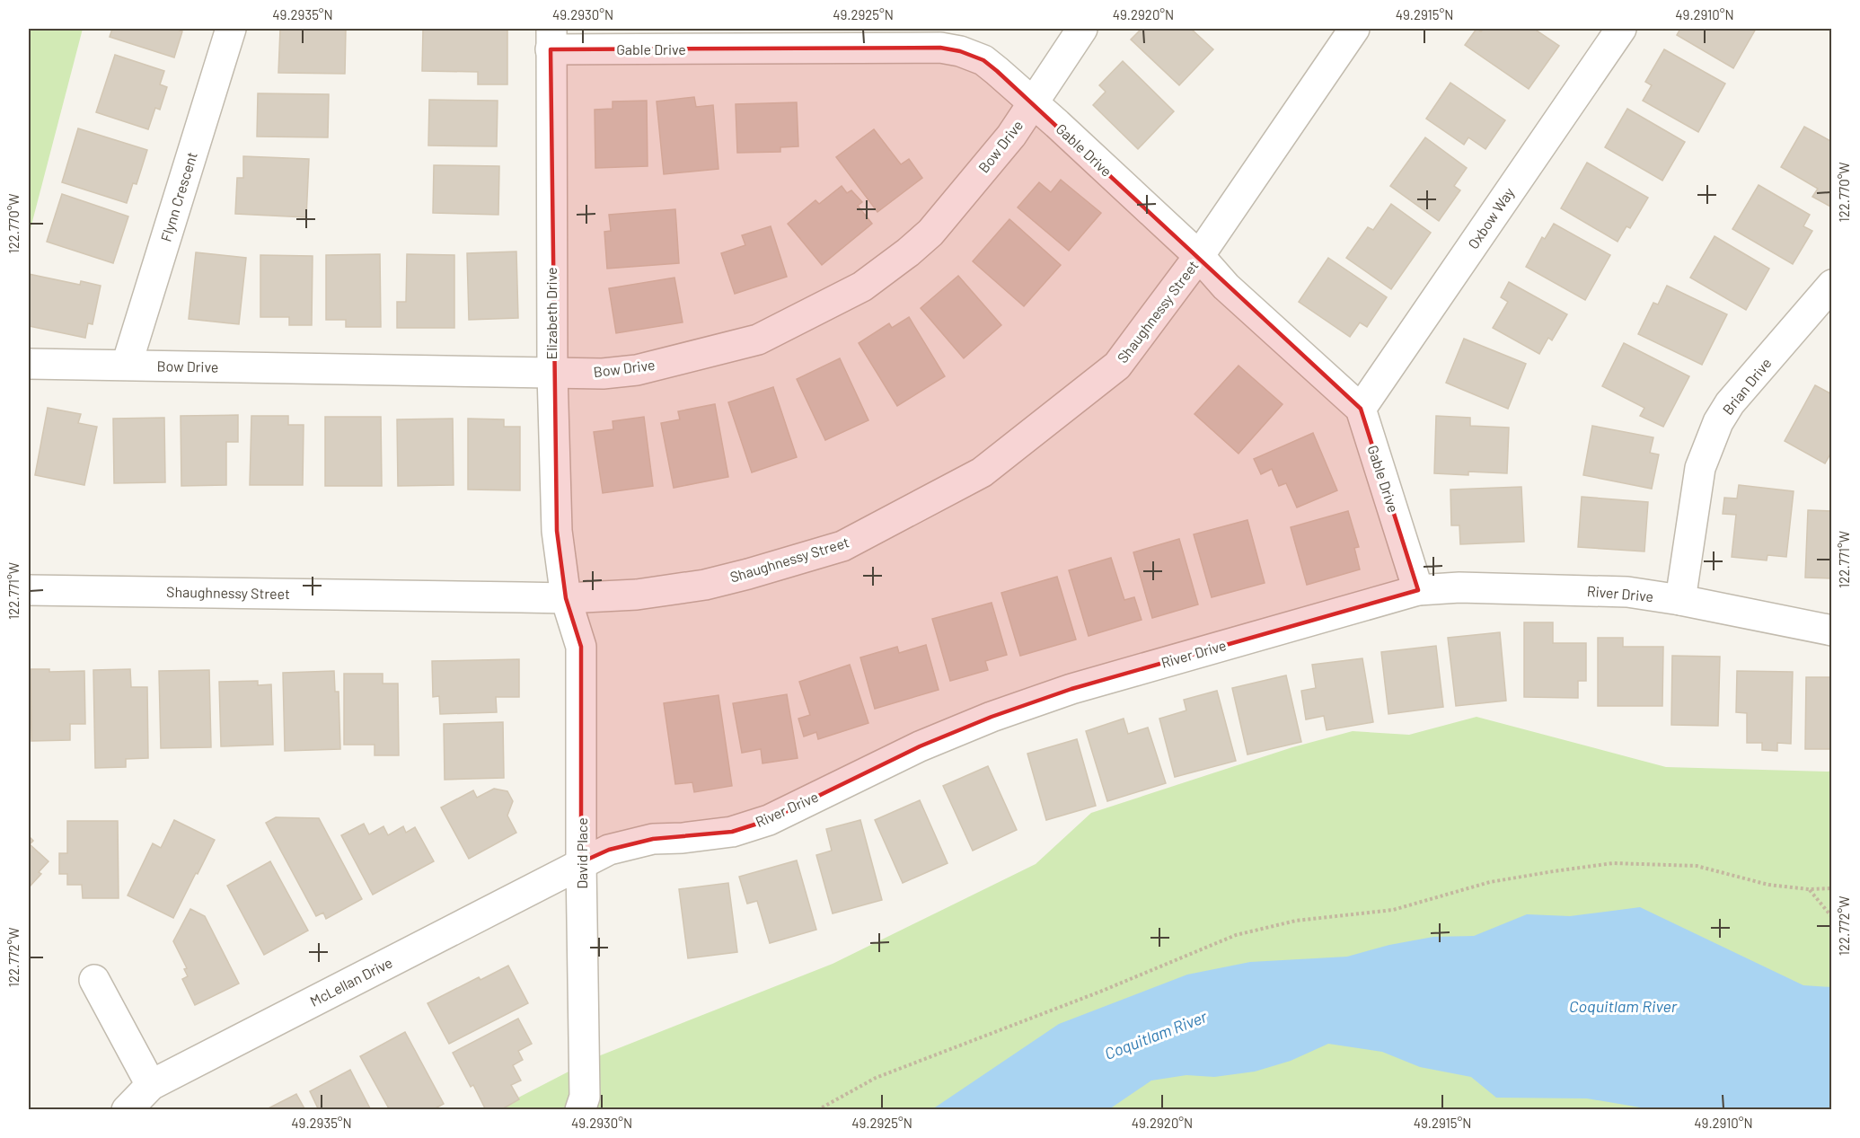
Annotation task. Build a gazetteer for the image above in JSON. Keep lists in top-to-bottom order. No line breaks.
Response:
{"streets":{"street":["Gable Drive","Bow Drive","Flynn Crescent","Oxbow Way","Shaughnessy Street","Elizabeth Drive","Brian Drive","River Drive","David Place","McLellan Drive"]},"crossings":[["Gable Drive","Bow Drive"],["Gable Drive","Oxbow Way"],["Gable Drive","Shaughnessy Street"],["Gable Drive","Elizabeth Drive"],["Gable Drive","River Drive"],["Bow Drive","Flynn Crescent"],["Bow Drive","Elizabeth Drive"],["Shaughnessy Street","Elizabeth Drive"],["Shaughnessy Street","David Place"],["Elizabeth Drive","David Place"],["Brian Drive","River Drive"],["River Drive","David Place"],["River Drive","McLellan Drive"],["David Place","McLellan Drive"]],"water":["Coquitlam River"],"coordinates":["49.2935°N","49.2930°N","49.2925°N","49.2920°N","49.2915°N","49.2910°N","122.770°W","122.771°W","122.772°W"]}
